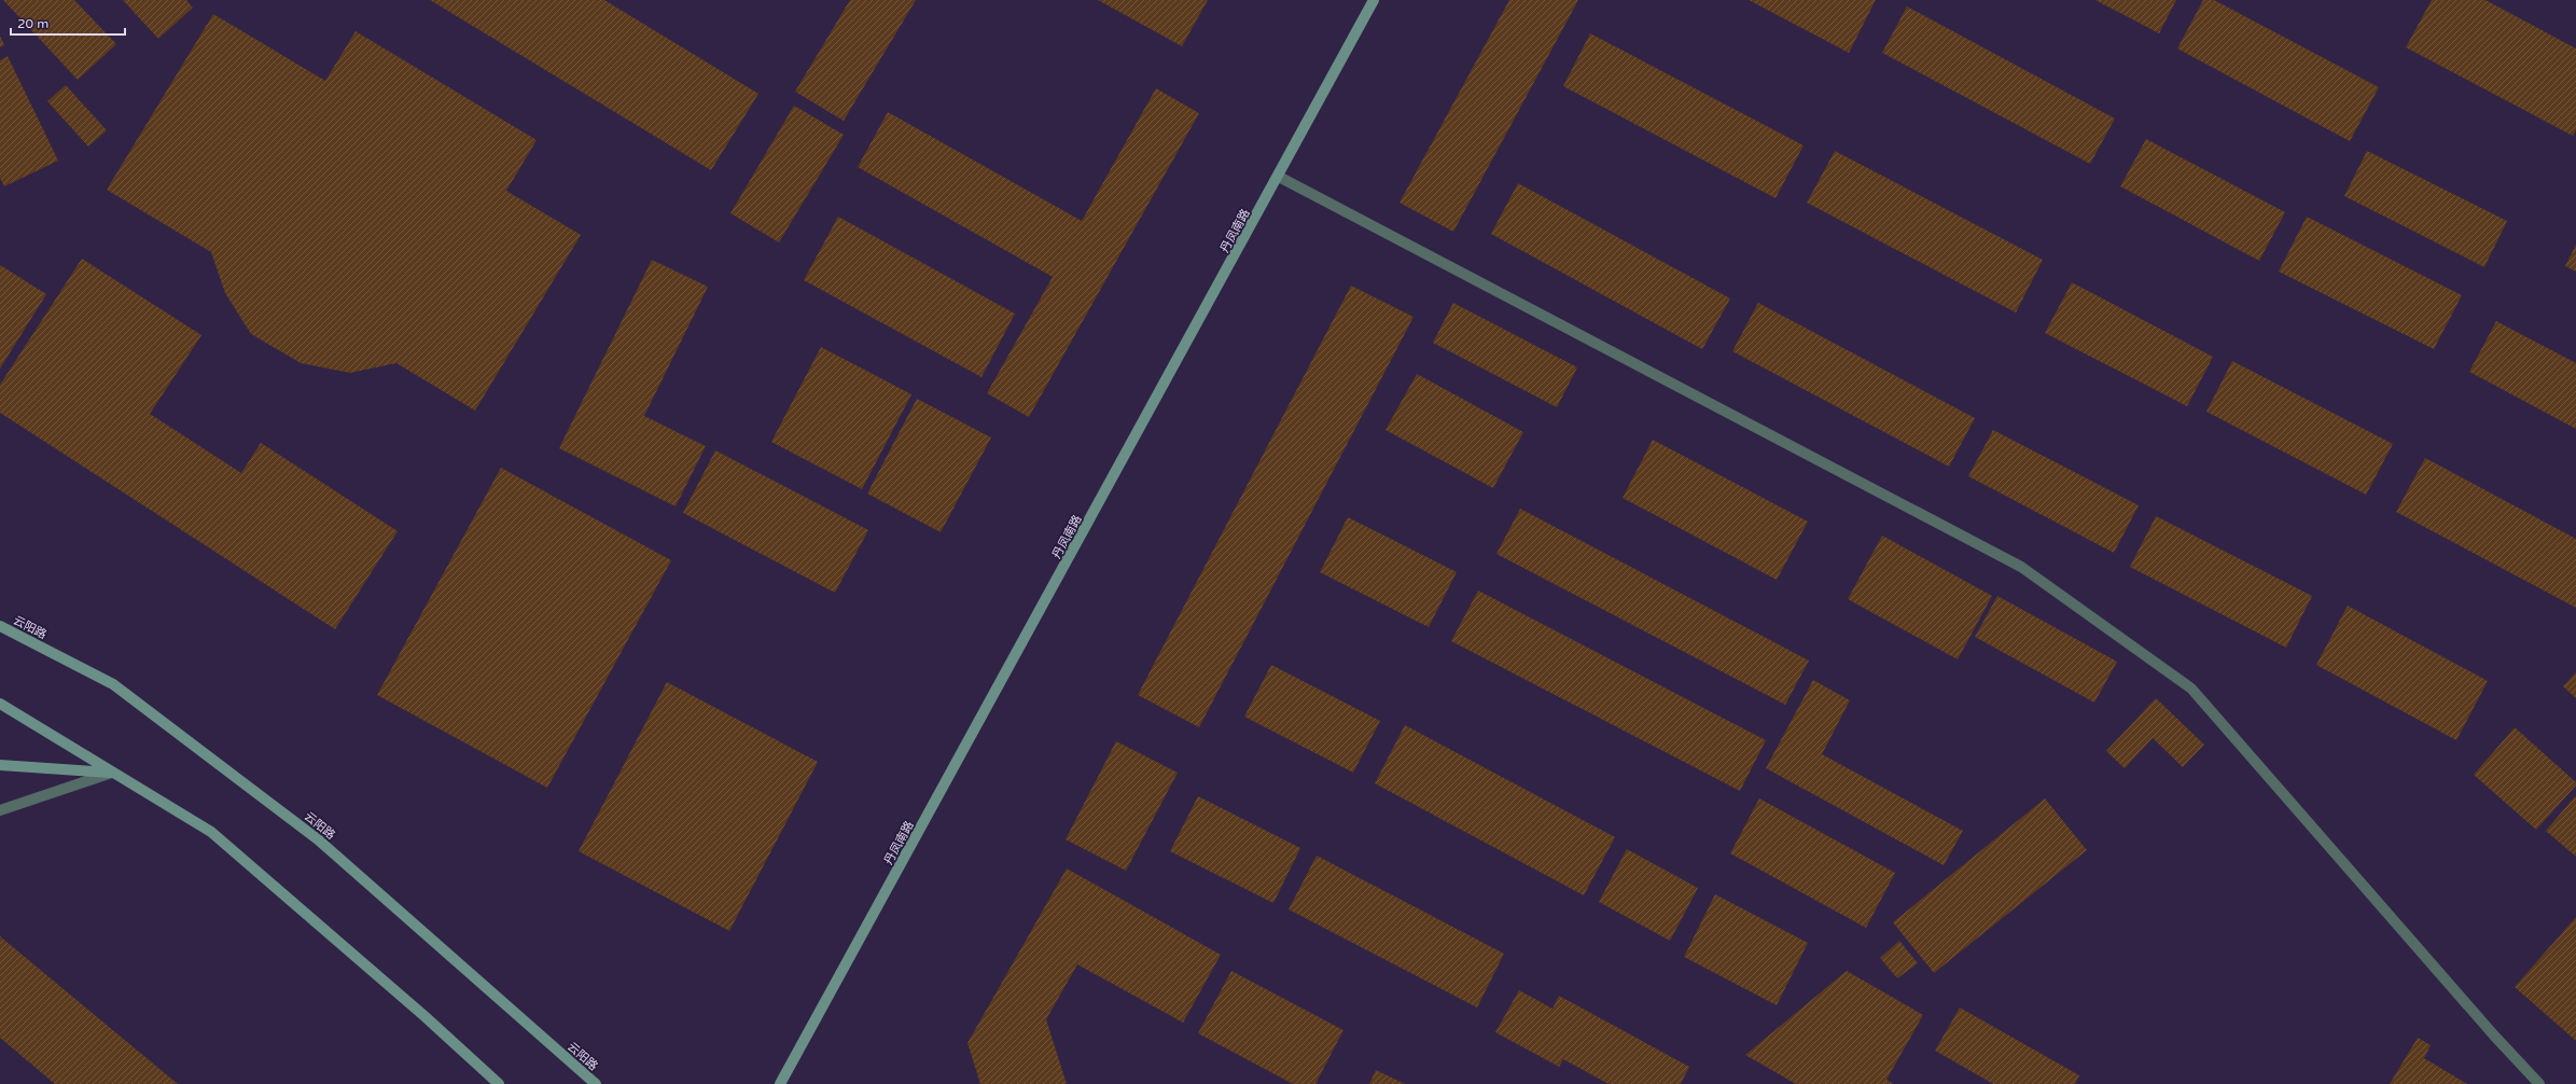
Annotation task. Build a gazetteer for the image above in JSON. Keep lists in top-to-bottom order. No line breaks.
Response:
{"streets":{"street":["丹凤南路","云阳路"]},"scale_bar":"20 m"}
